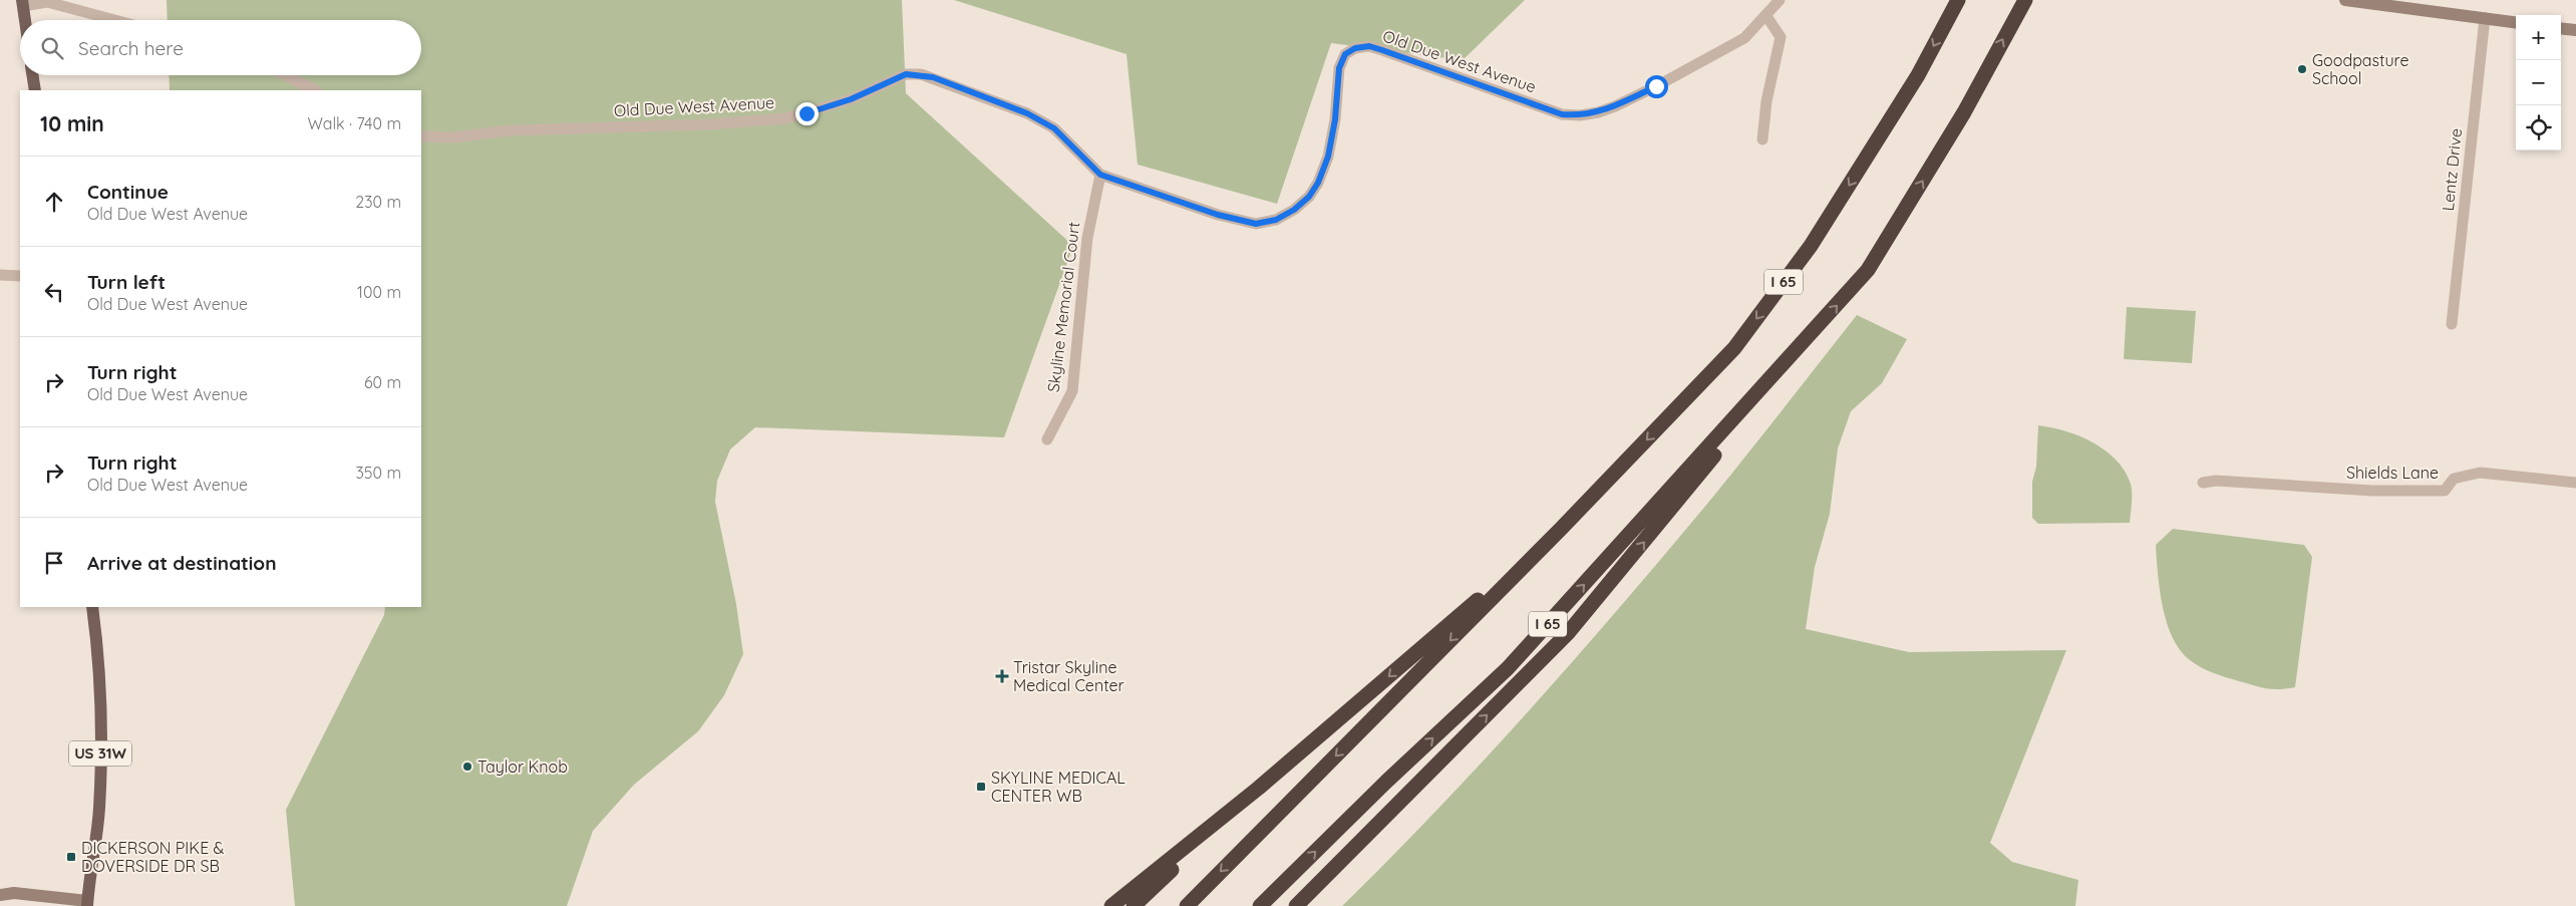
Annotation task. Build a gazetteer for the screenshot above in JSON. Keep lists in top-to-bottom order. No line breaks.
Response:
{"streets":{"highway":["I 65"],"main road":["US 31W"],"street":["Old Due West Avenue","Lentz Drive","Skyline Memorial Court","Shields Lane"]},"crossings":[["Old Due West Avenue","Skyline Memorial Court"]],"places":{"other":["Goodpasture School","Taylor Knob"],"health":["Tristar Skyline Medical Center"],"transit":["SKYLINE MEDICAL CENTER WB","DICKERSON PIKE & DOVERSIDE DR SB"]},"page":{"map_buttons":["+","−"],"search":"Search here","heading":["10 min","Walk · 740 m"],"list":[["Continue","Old Due West Avenue","230 m"],["Turn left","Old Due West Avenue","100 m"],["Turn right","Old Due West Avenue","60 m"],["Turn right","Old Due West Avenue","350 m"],"Arrive at destination"]}}
